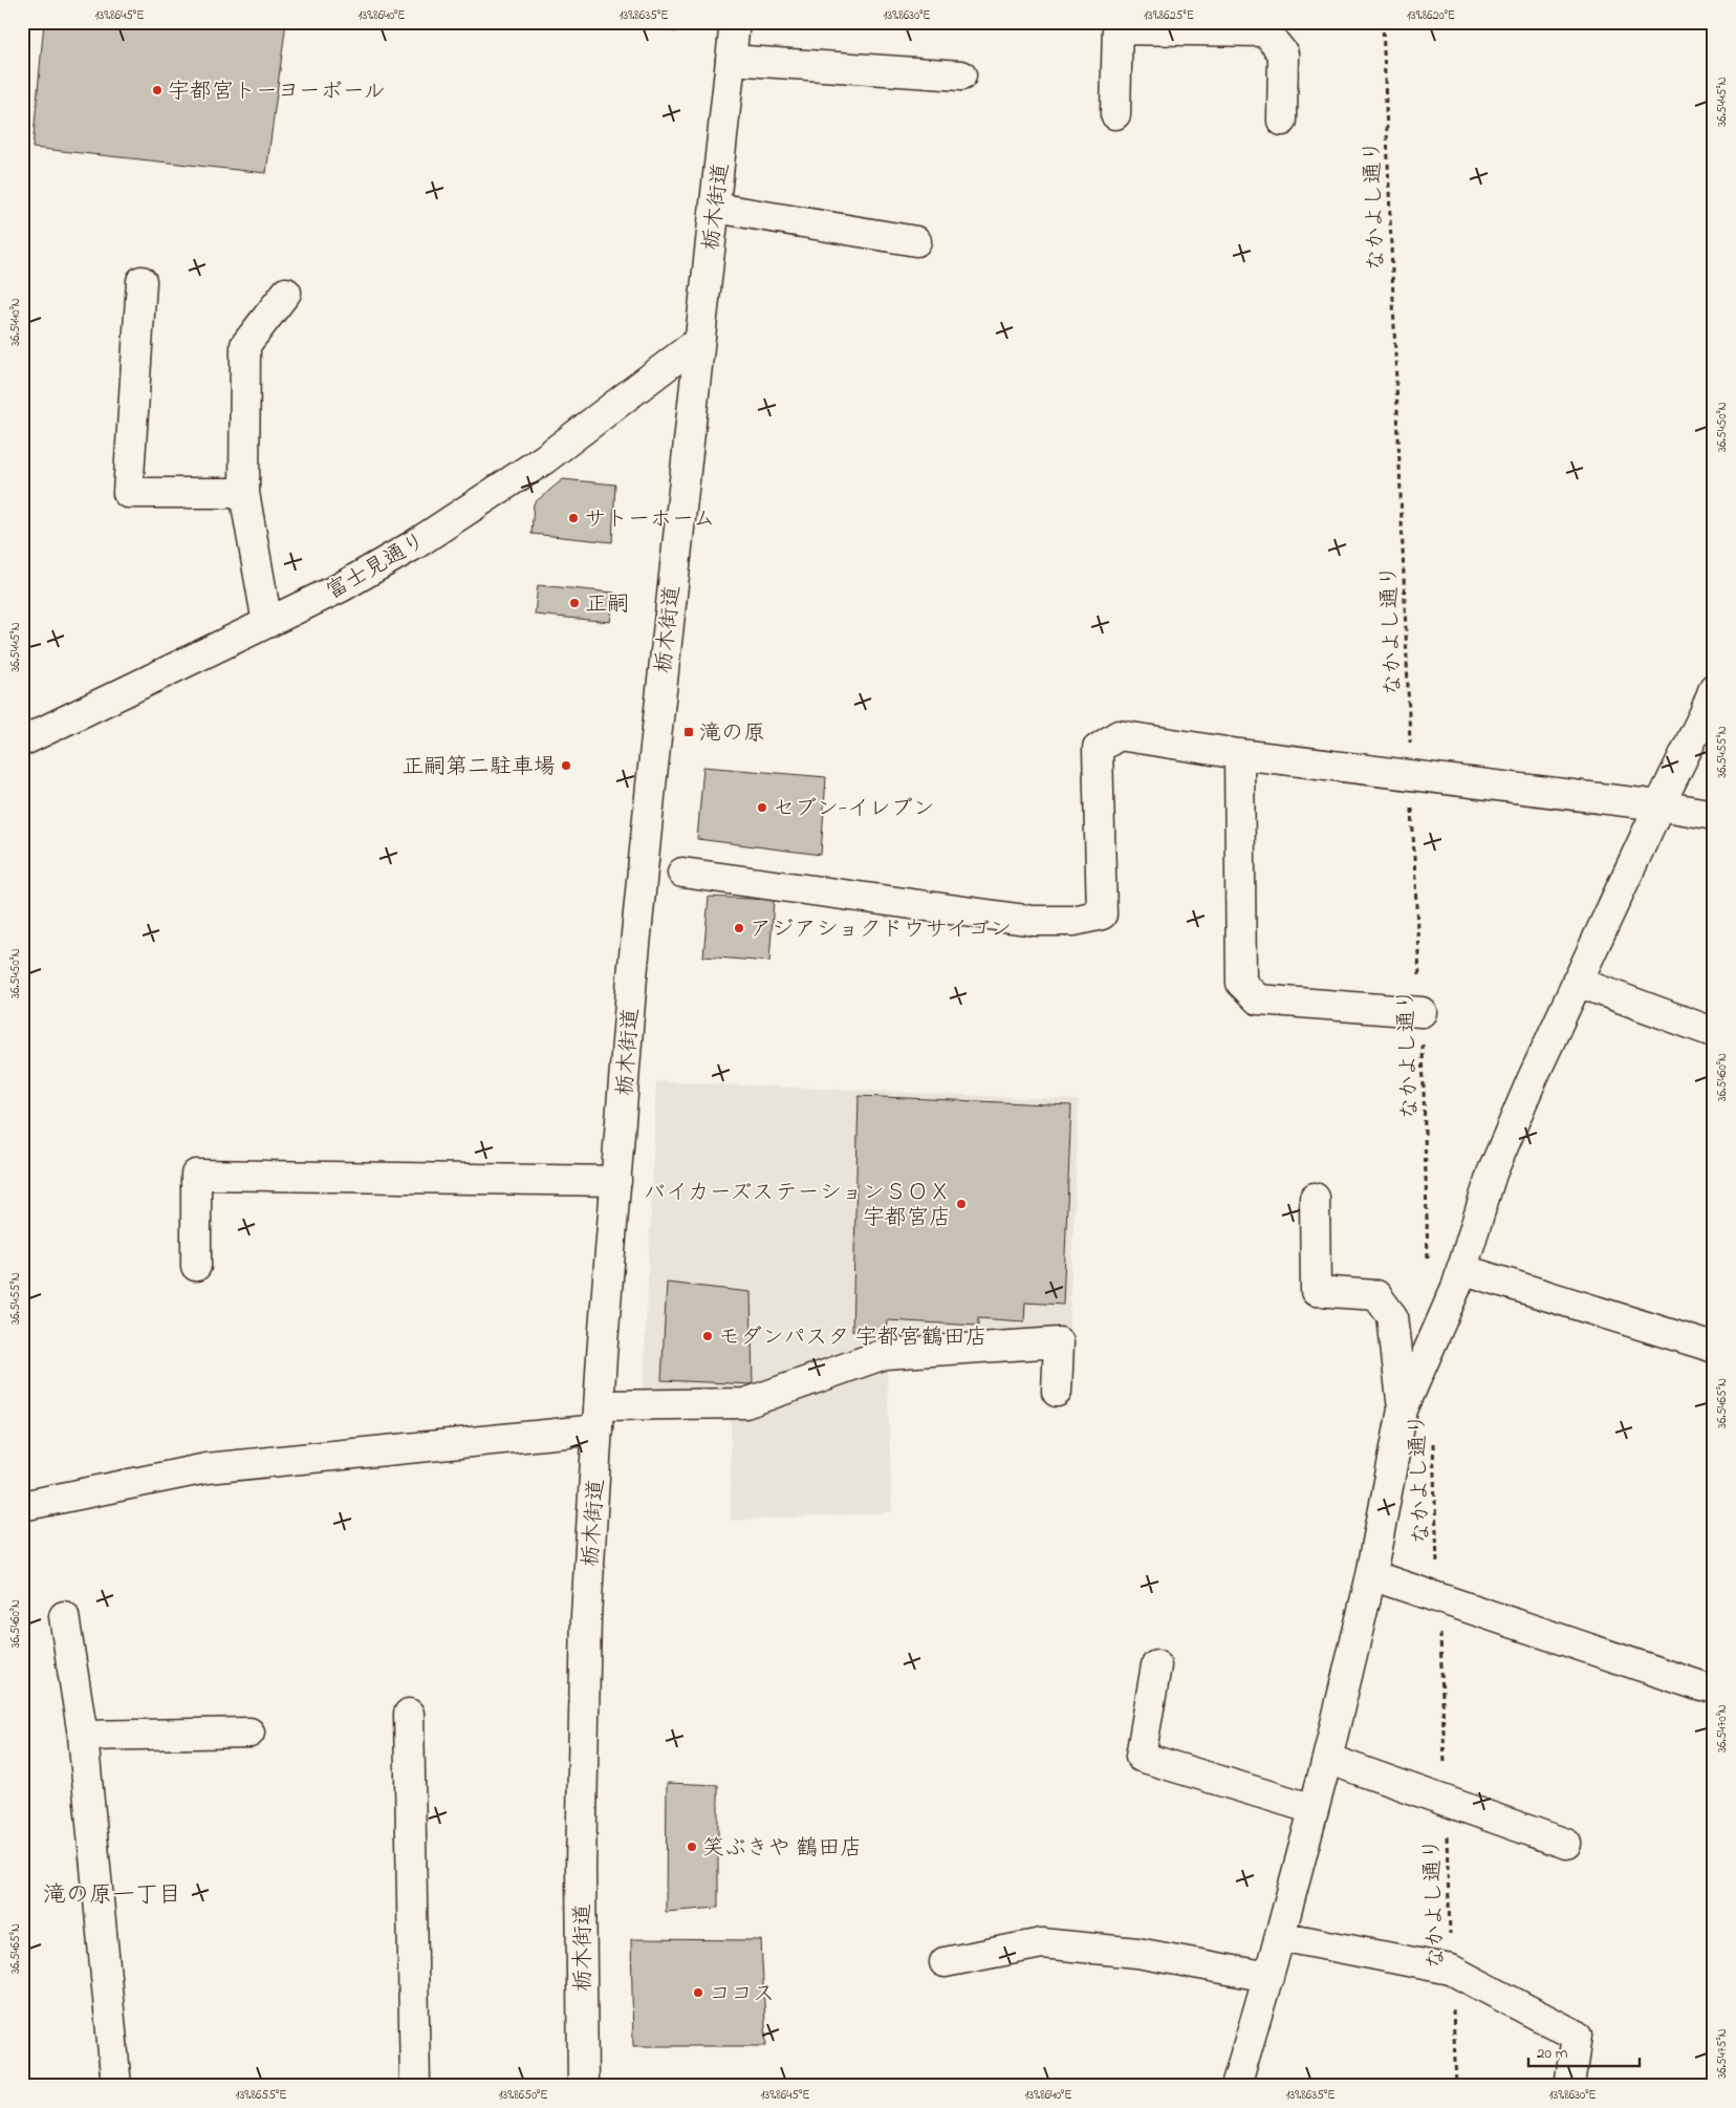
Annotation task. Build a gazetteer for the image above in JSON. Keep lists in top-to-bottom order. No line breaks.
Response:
{"streets":{"street":["栃木街道","富士見通り"],"path":["なかよし通り"]},"crossings":[["栃木街道","富士見通り"]],"districts":["滝の原一丁目"],"places":{"other":["宇都宮トーヨーボール","サトーホーム","正嗣","正嗣第二駐車場","セブン-イレブン","アジアショクドウサイゴン","バイカーズステーションＳＯＸ 宇都宮店","モダンパスタ 宇都宮鶴田店","笑ぶきや 鶴田店","ココス"],"transit":["滝の原"]},"scale_bar":"20 m","coordinates":["139.8645°E","139.8640°E","139.8635°E","139.8630°E","139.8625°E","139.8620°E","36.5445°N","36.5440°N","36.5450°N","36.5455°N","36.5460°N","36.5465°N","36.5470°N","36.5475°N","139.8655°E","139.8650°E"]}
